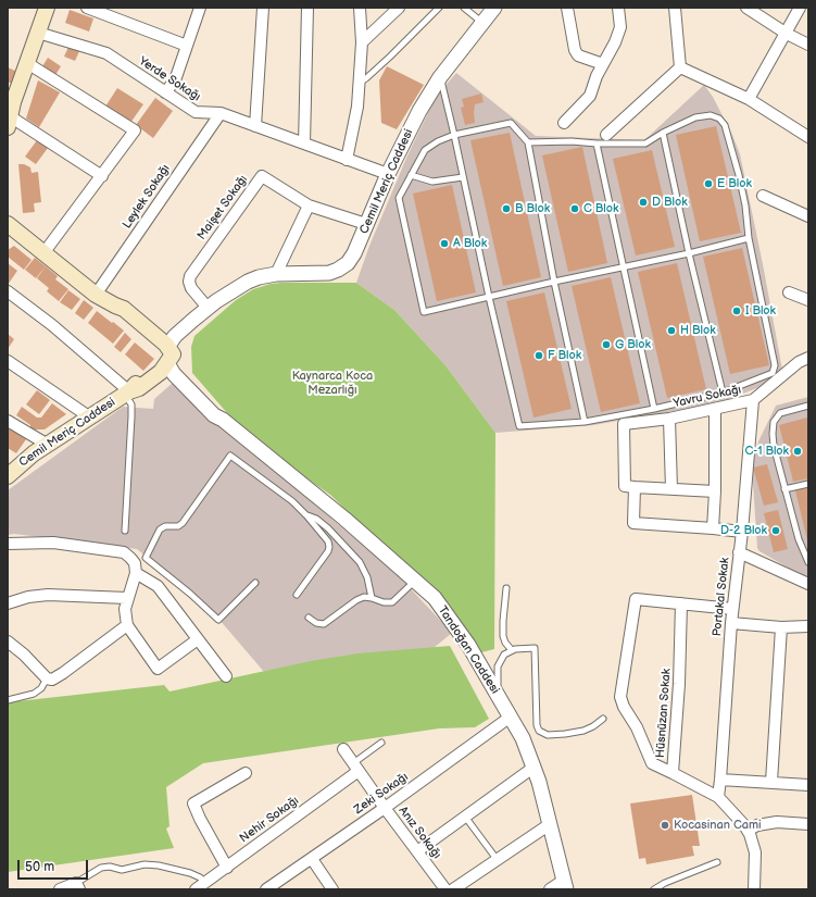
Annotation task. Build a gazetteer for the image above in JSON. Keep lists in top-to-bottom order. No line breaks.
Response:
{"streets":{"main road":["Cemil Meriç Caddesi"],"street":["Yerde Sokağı","Leylek Sokağı","Maişet Sokağı","Yavru Sokağı","Portakal Sokak","Tandoğan Caddesi","Hüsnüzan Sokak","Zeki Sokağı","Nehir Sokağı","Anız Sokağı"]},"crossings":[["Yerde Sokağı","Cemil Meriç Caddesi"],["Yerde Sokağı","Leylek Sokağı"],["Cemil Meriç Caddesi","Maişet Sokağı"],["Cemil Meriç Caddesi","Tandoğan Caddesi"],["Yavru Sokağı","Portakal Sokak"],["Portakal Sokak","Hüsnüzan Sokak"],["Tandoğan Caddesi","Zeki Sokağı"],["Zeki Sokağı","Anız Sokağı"],["Nehir Sokağı","Anız Sokağı"]],"parks":["Kaynarca Koca Mezarlığı"],"places":["E Blok","D Blok","B Blok","C Blok","A Blok","I Blok","H Blok","G Blok","F Blok","C-1 Blok","D-2 Blok","Kocasinan Cami"],"scale_bar":"50 m"}
